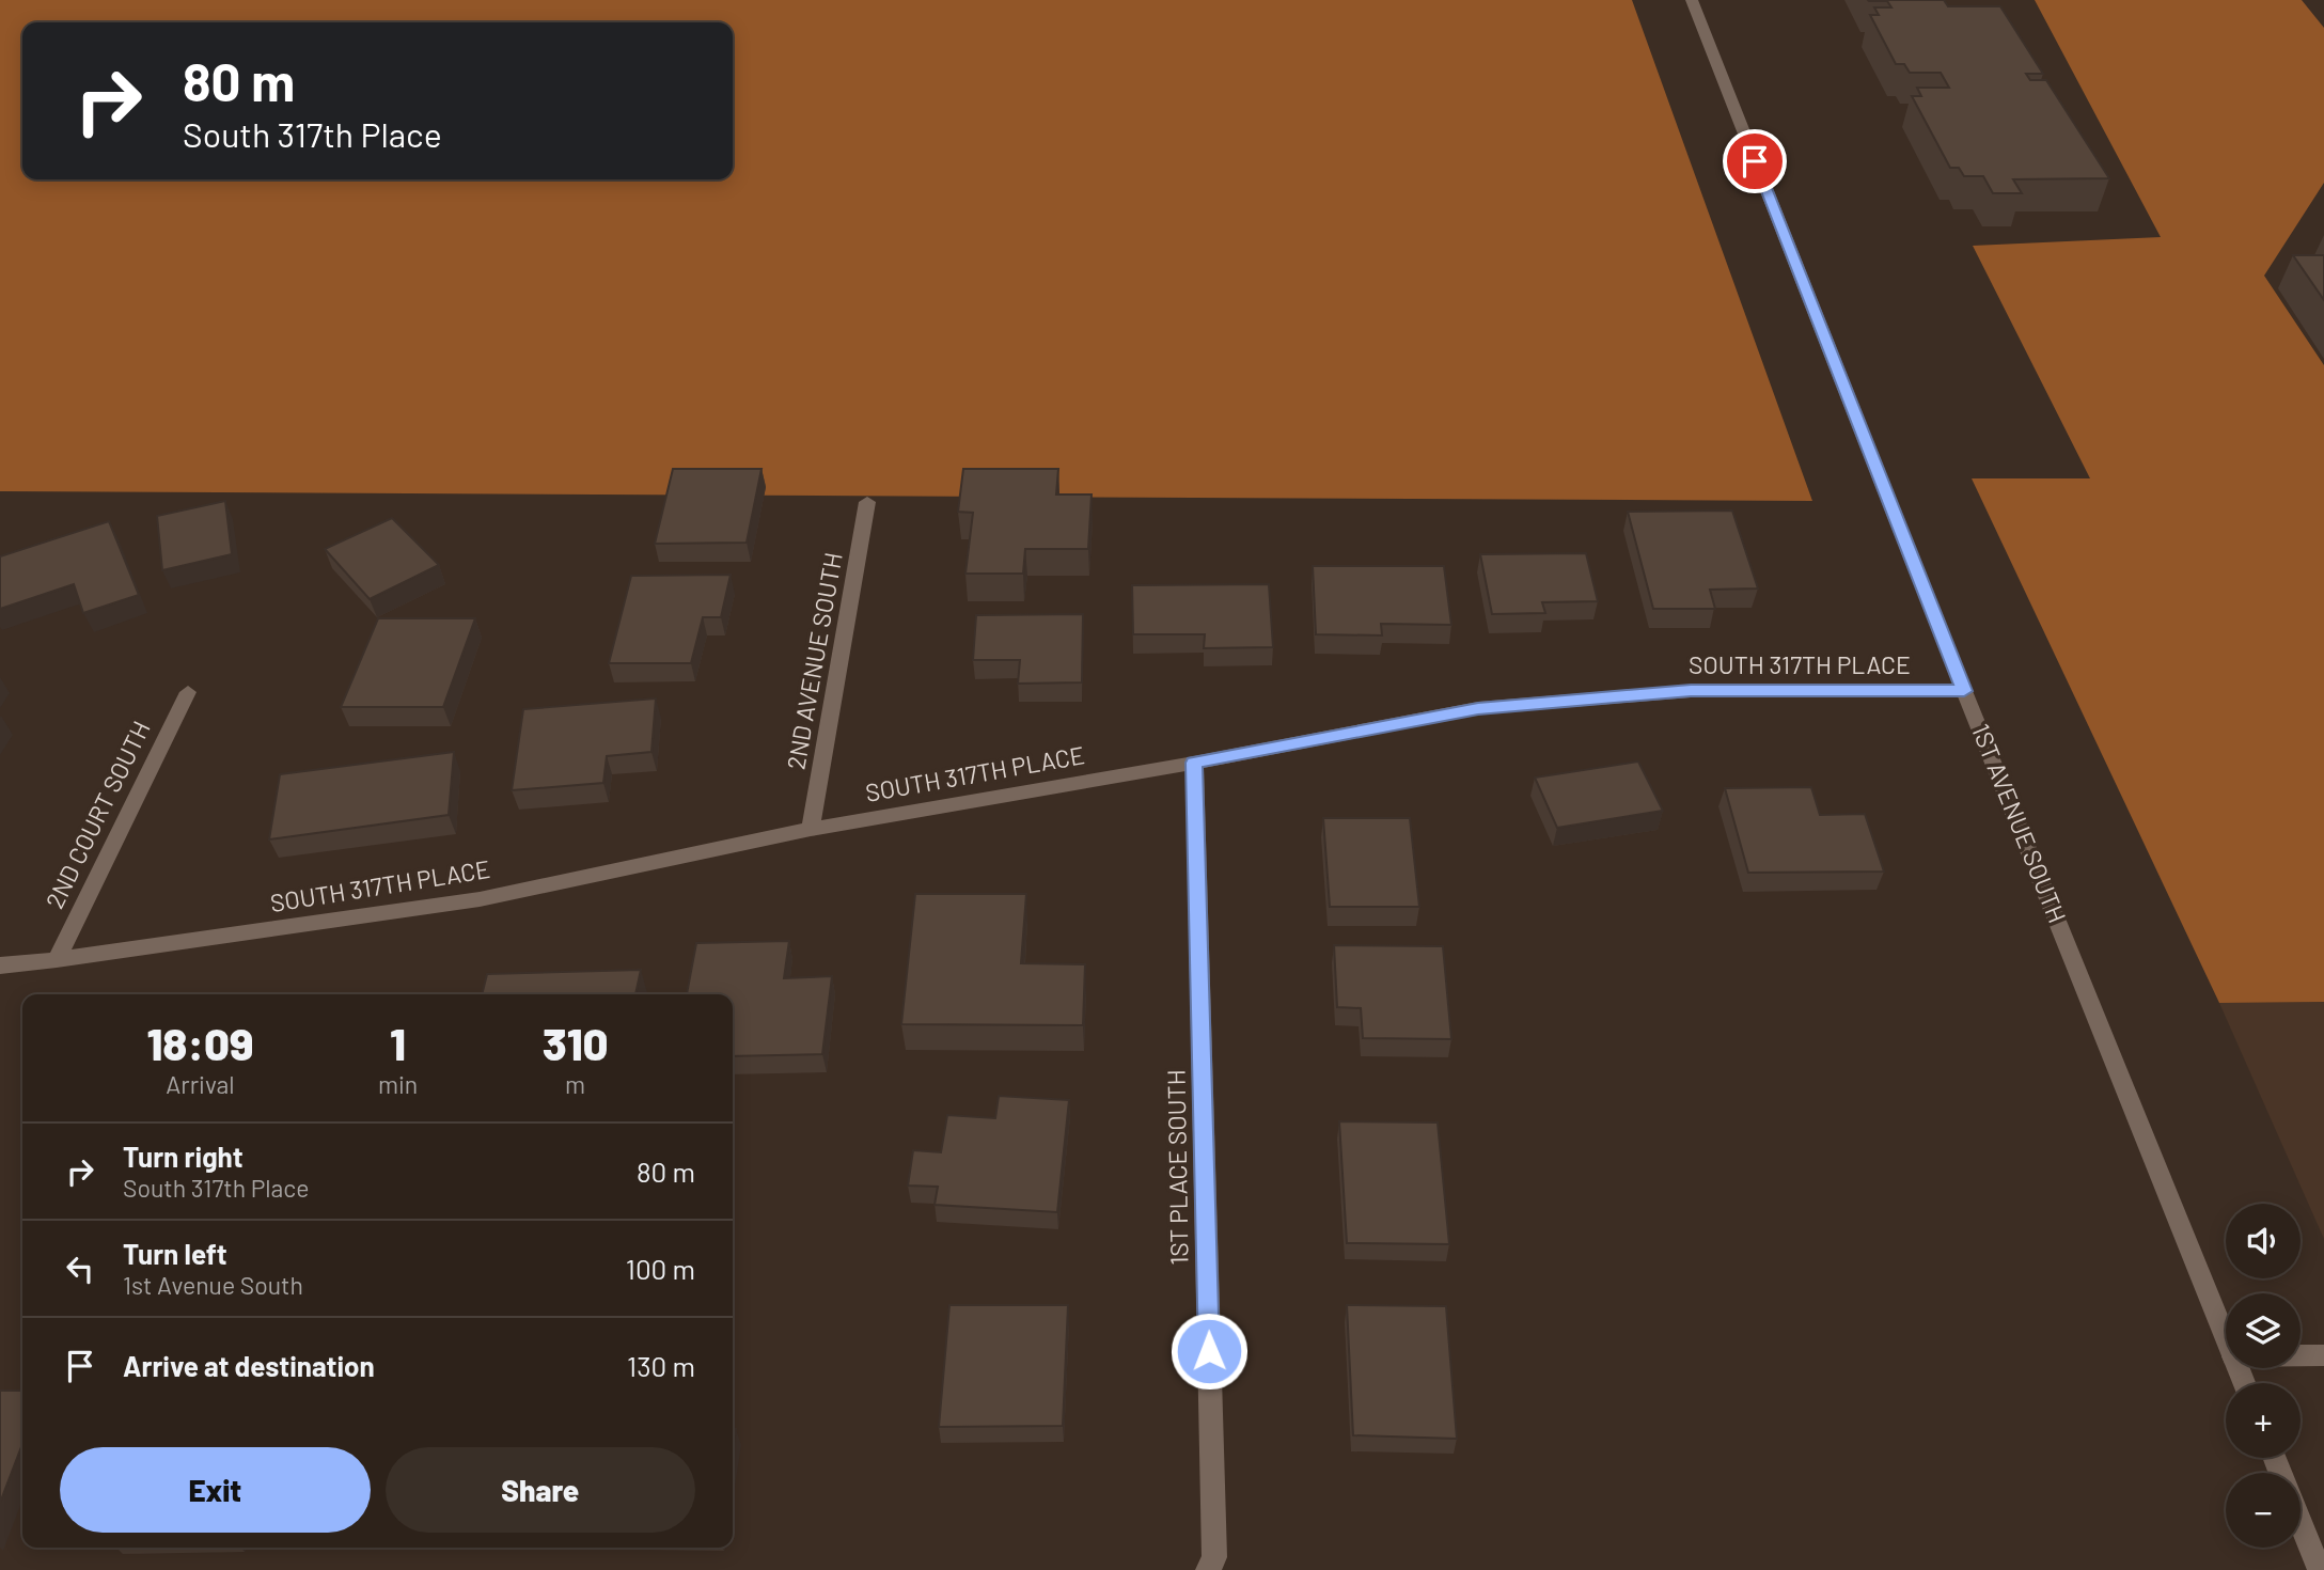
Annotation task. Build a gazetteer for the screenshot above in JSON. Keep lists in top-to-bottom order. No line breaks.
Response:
{"streets":{"street":["2ND AVENUE SOUTH","SOUTH 317TH PLACE","2ND COURT SOUTH","1ST AVENUE SOUTH","1ST PLACE SOUTH"]},"crossings":[["2ND AVENUE SOUTH","SOUTH 317TH PLACE"],["SOUTH 317TH PLACE","2ND COURT SOUTH"],["SOUTH 317TH PLACE","1ST AVENUE SOUTH"],["SOUTH 317TH PLACE","1ST PLACE SOUTH"]],"page":{"turn":["80 m","South 317th Place"],"eta":["18:09","Arrival","1","min","310","m"],"list":[{"name":"Turn right","note":"South 317th Place","value":"80 m"},{"name":"Turn left","note":"1st Avenue South","value":"100 m"},{"name":"Arrive at destination","value":"130 m"}],"map_buttons":["+","−"],"buttons":["Exit","Share"]}}
